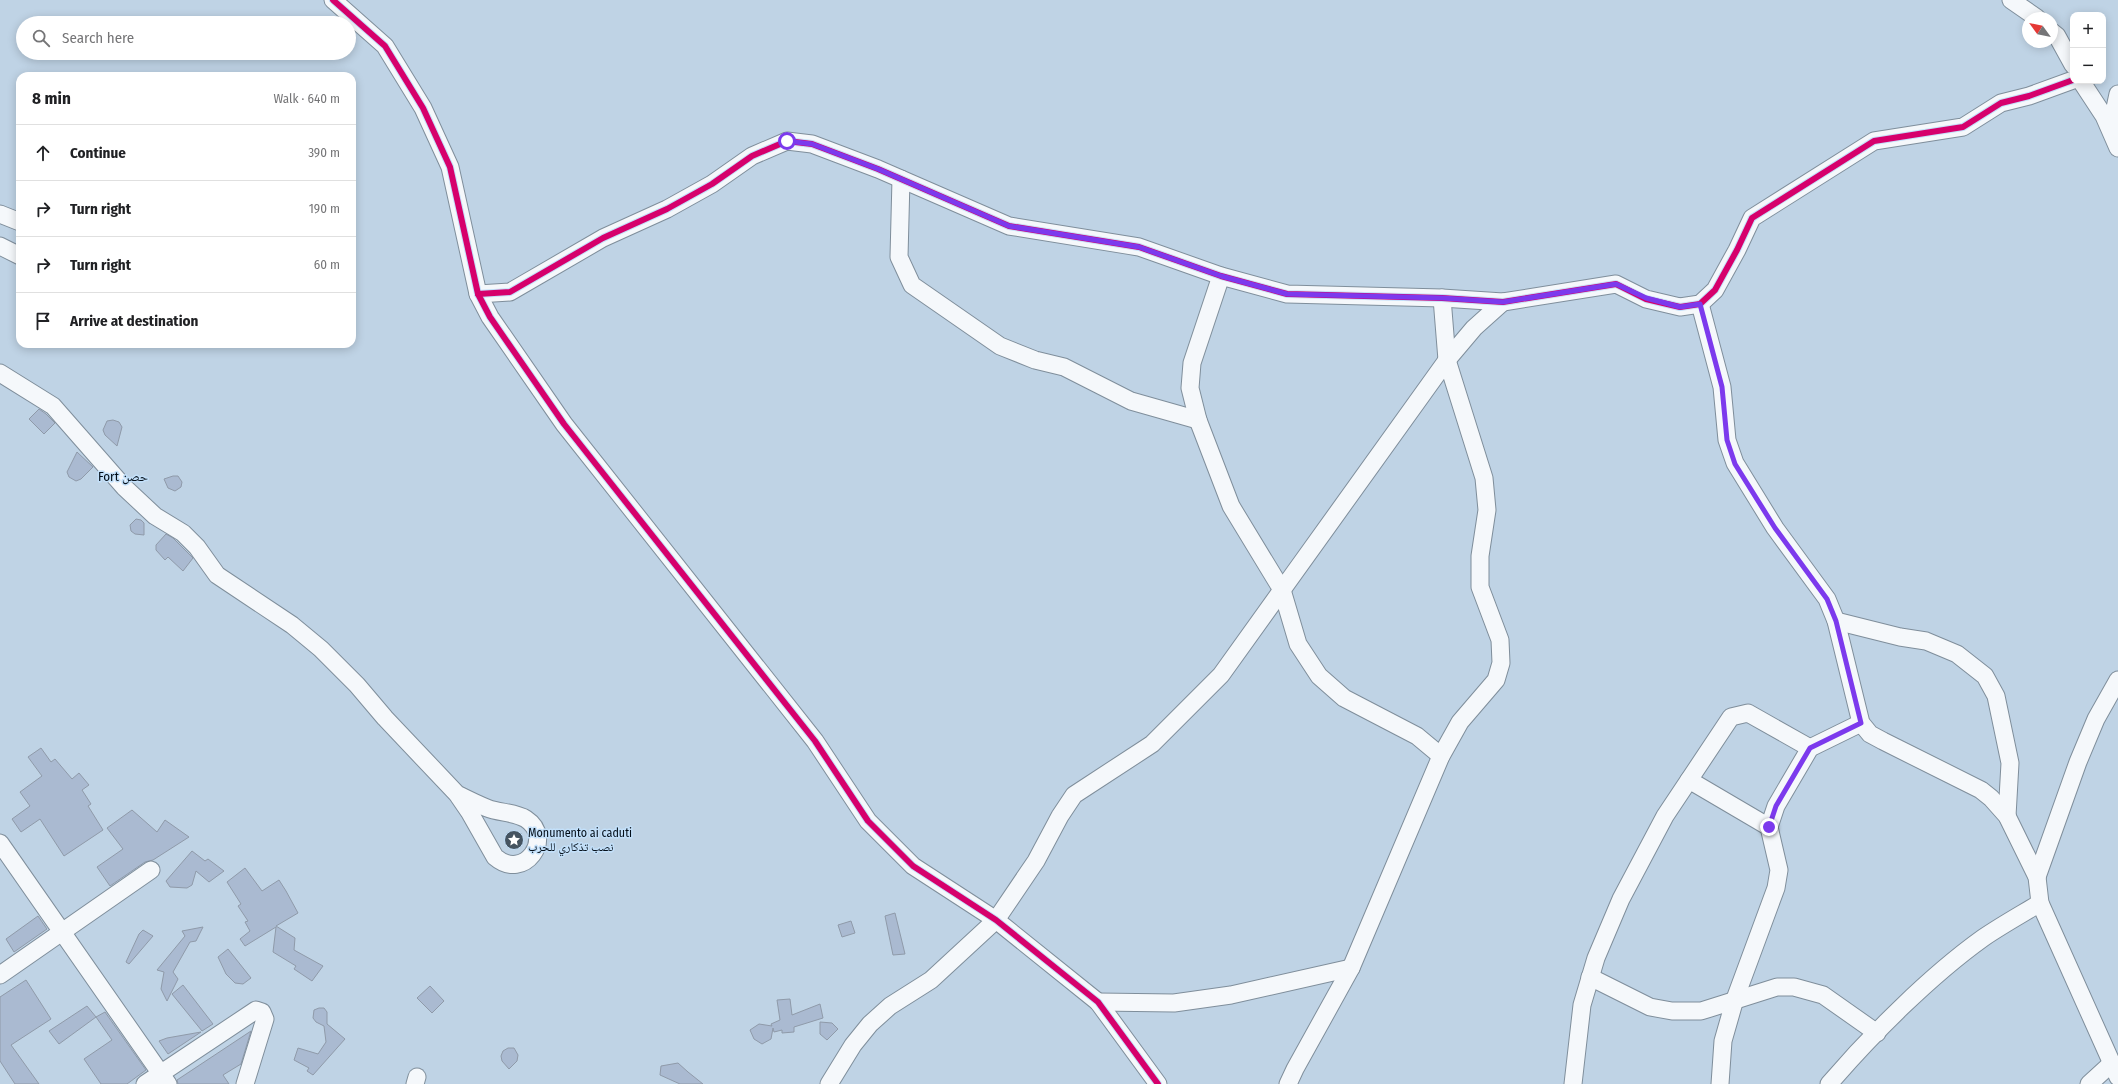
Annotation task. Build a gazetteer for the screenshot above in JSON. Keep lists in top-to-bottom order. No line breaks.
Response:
{"districts":["Fort حصن"],"places":{"place":["Monumento ai caduti نصب تذكاري للحرب"]},"north":"top left","page":{"map_buttons":["+","−"],"search":"Search here","heading":["8 min","Walk · 640 m"],"list":[["Continue","390 m"],["Turn right","190 m"],["Turn right","60 m"],"Arrive at destination"]}}
